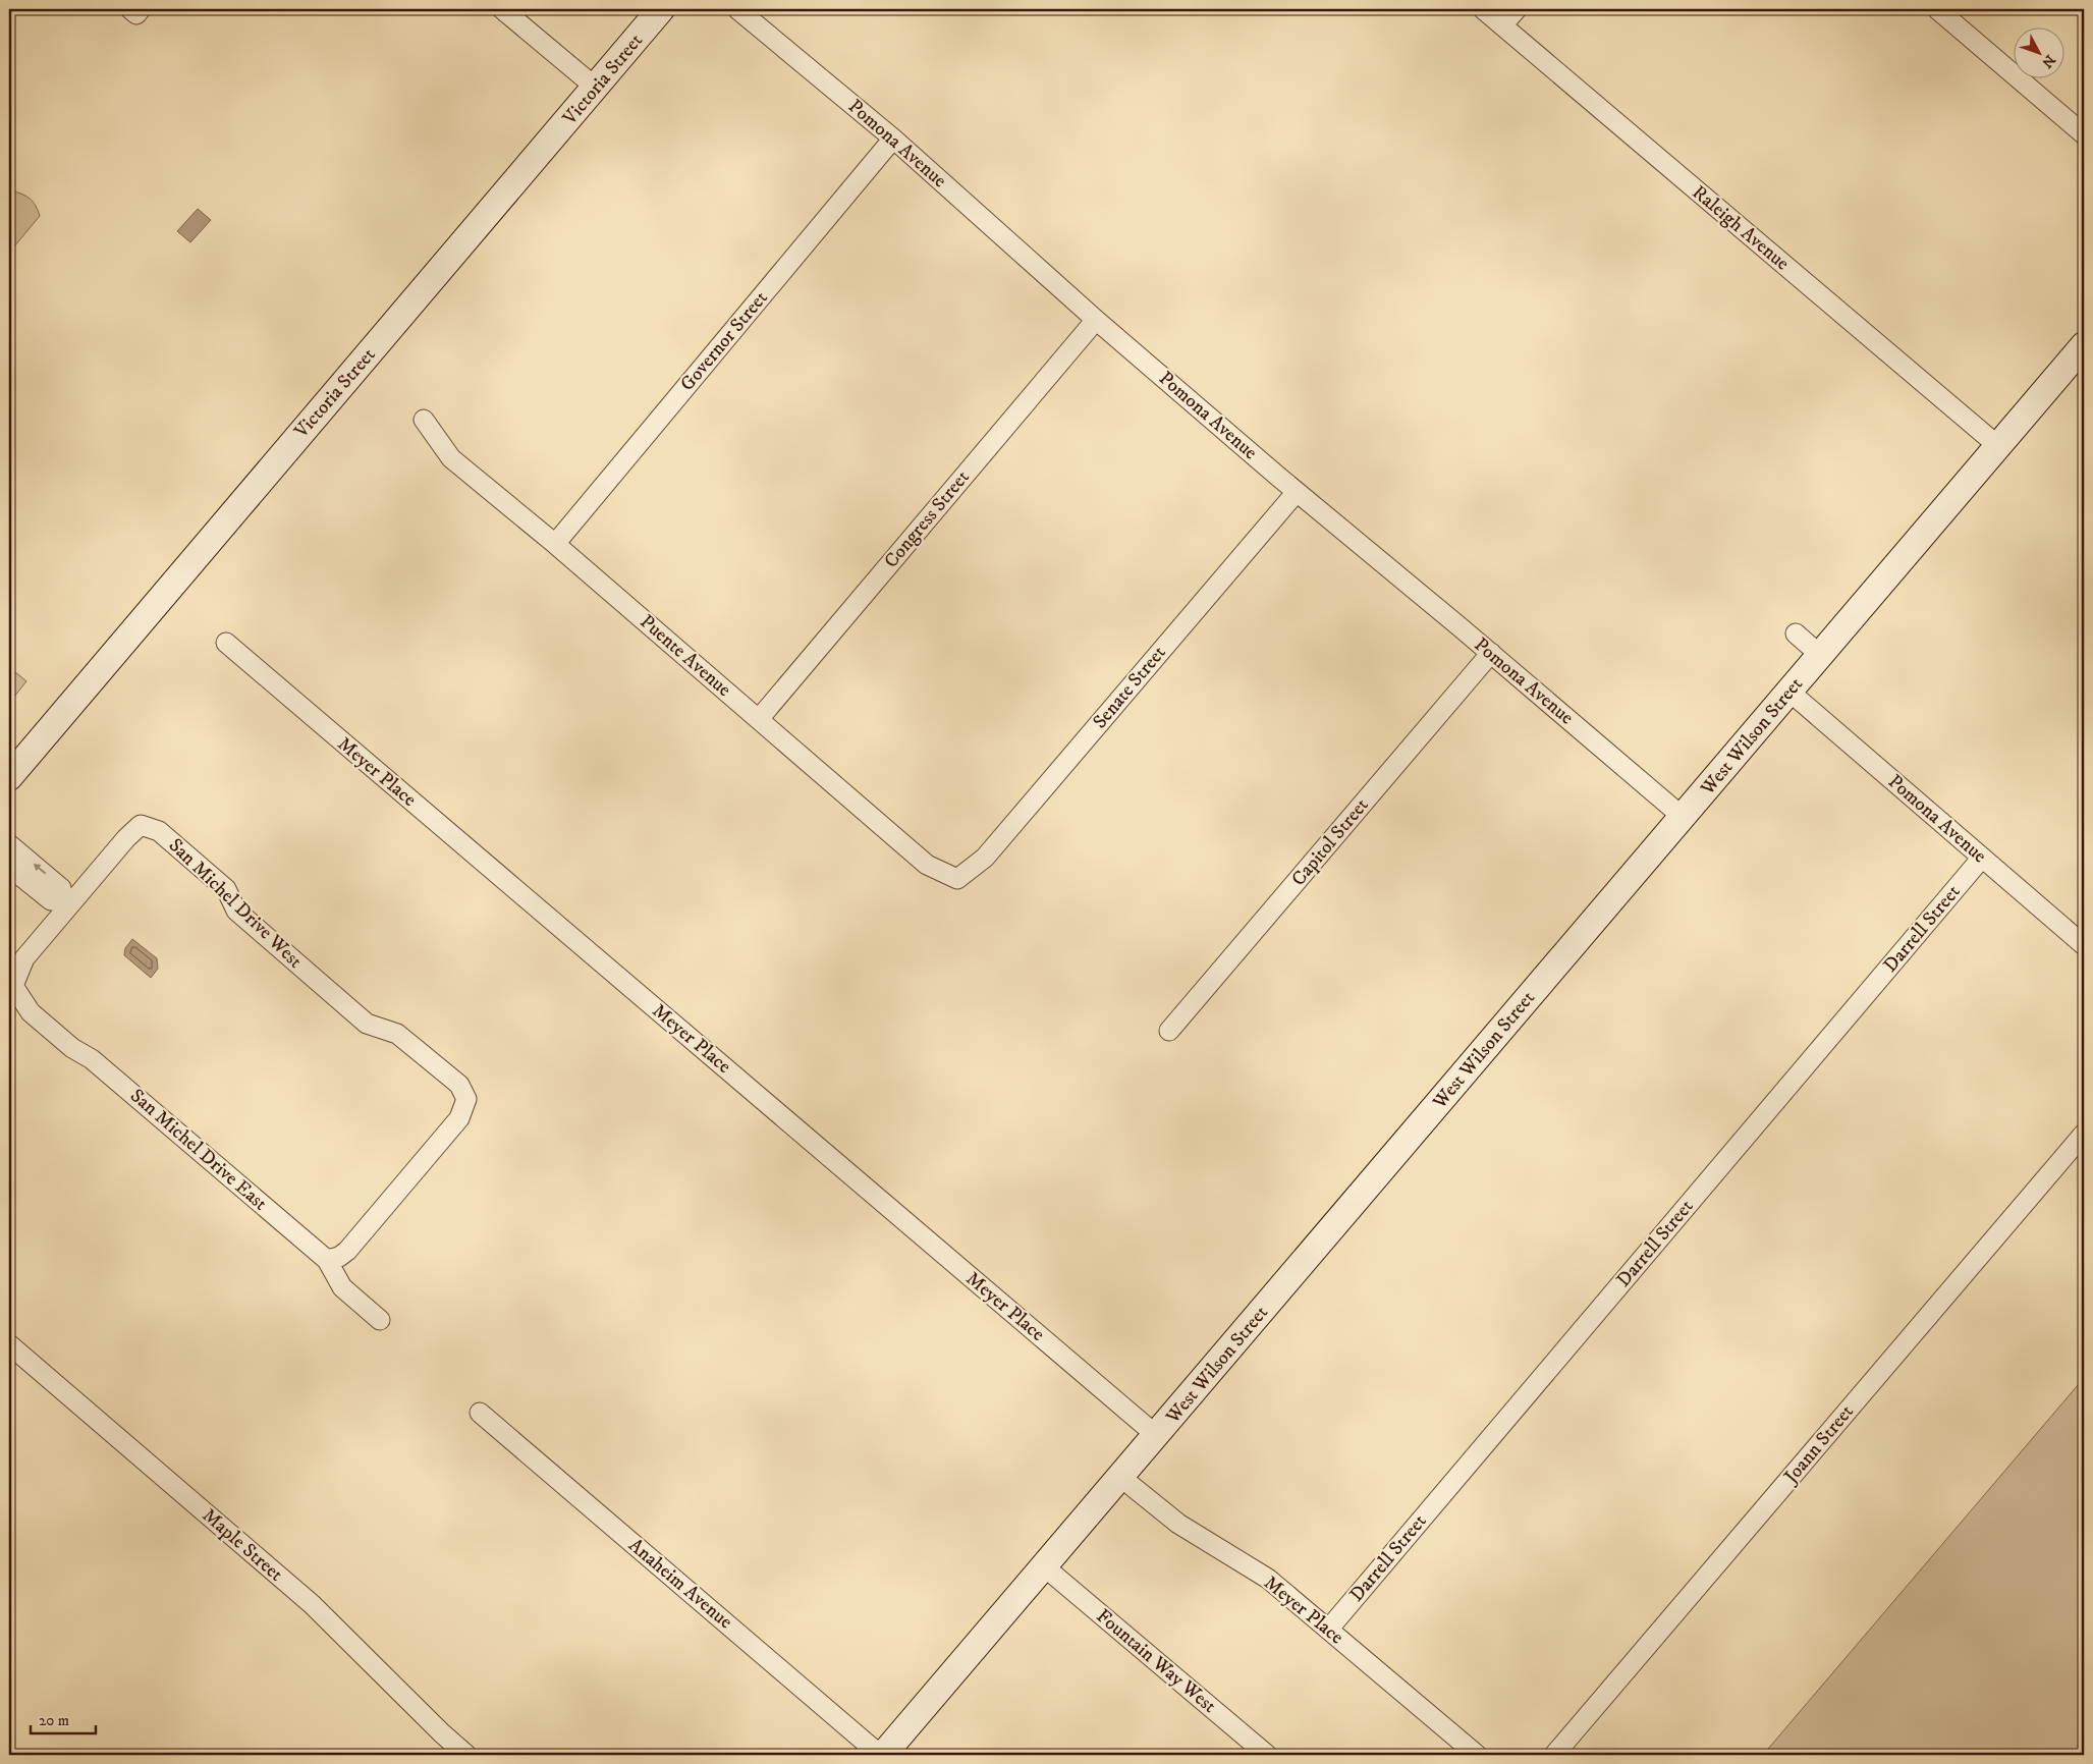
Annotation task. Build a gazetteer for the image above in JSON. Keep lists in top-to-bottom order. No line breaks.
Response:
{"streets":{"street":["Victoria Street","Pomona Avenue","Raleigh Avenue","Governor Street","Congress Street","Puente Avenue","Senate Street","West Wilson Street","Meyer Place","Capitol Street","San Michel Drive West","Darrell Street","San Michel Drive East","Joann Street","Maple Street","Anaheim Avenue","Fountain Way West"]},"crossings":[["Pomona Avenue","Governor Street"],["Pomona Avenue","Congress Street"],["Pomona Avenue","Senate Street"],["Pomona Avenue","West Wilson Street"],["Pomona Avenue","Capitol Street"],["Pomona Avenue","Darrell Street"],["Raleigh Avenue","West Wilson Street"],["Governor Street","Puente Avenue"],["Congress Street","Puente Avenue"],["Puente Avenue","Senate Street"],["West Wilson Street","Meyer Place"],["West Wilson Street","Anaheim Avenue"],["West Wilson Street","Fountain Way West"],["Meyer Place","Darrell Street"],["San Michel Drive West","San Michel Drive East"]],"scale_bar":"20 m","north":"bottom right"}
